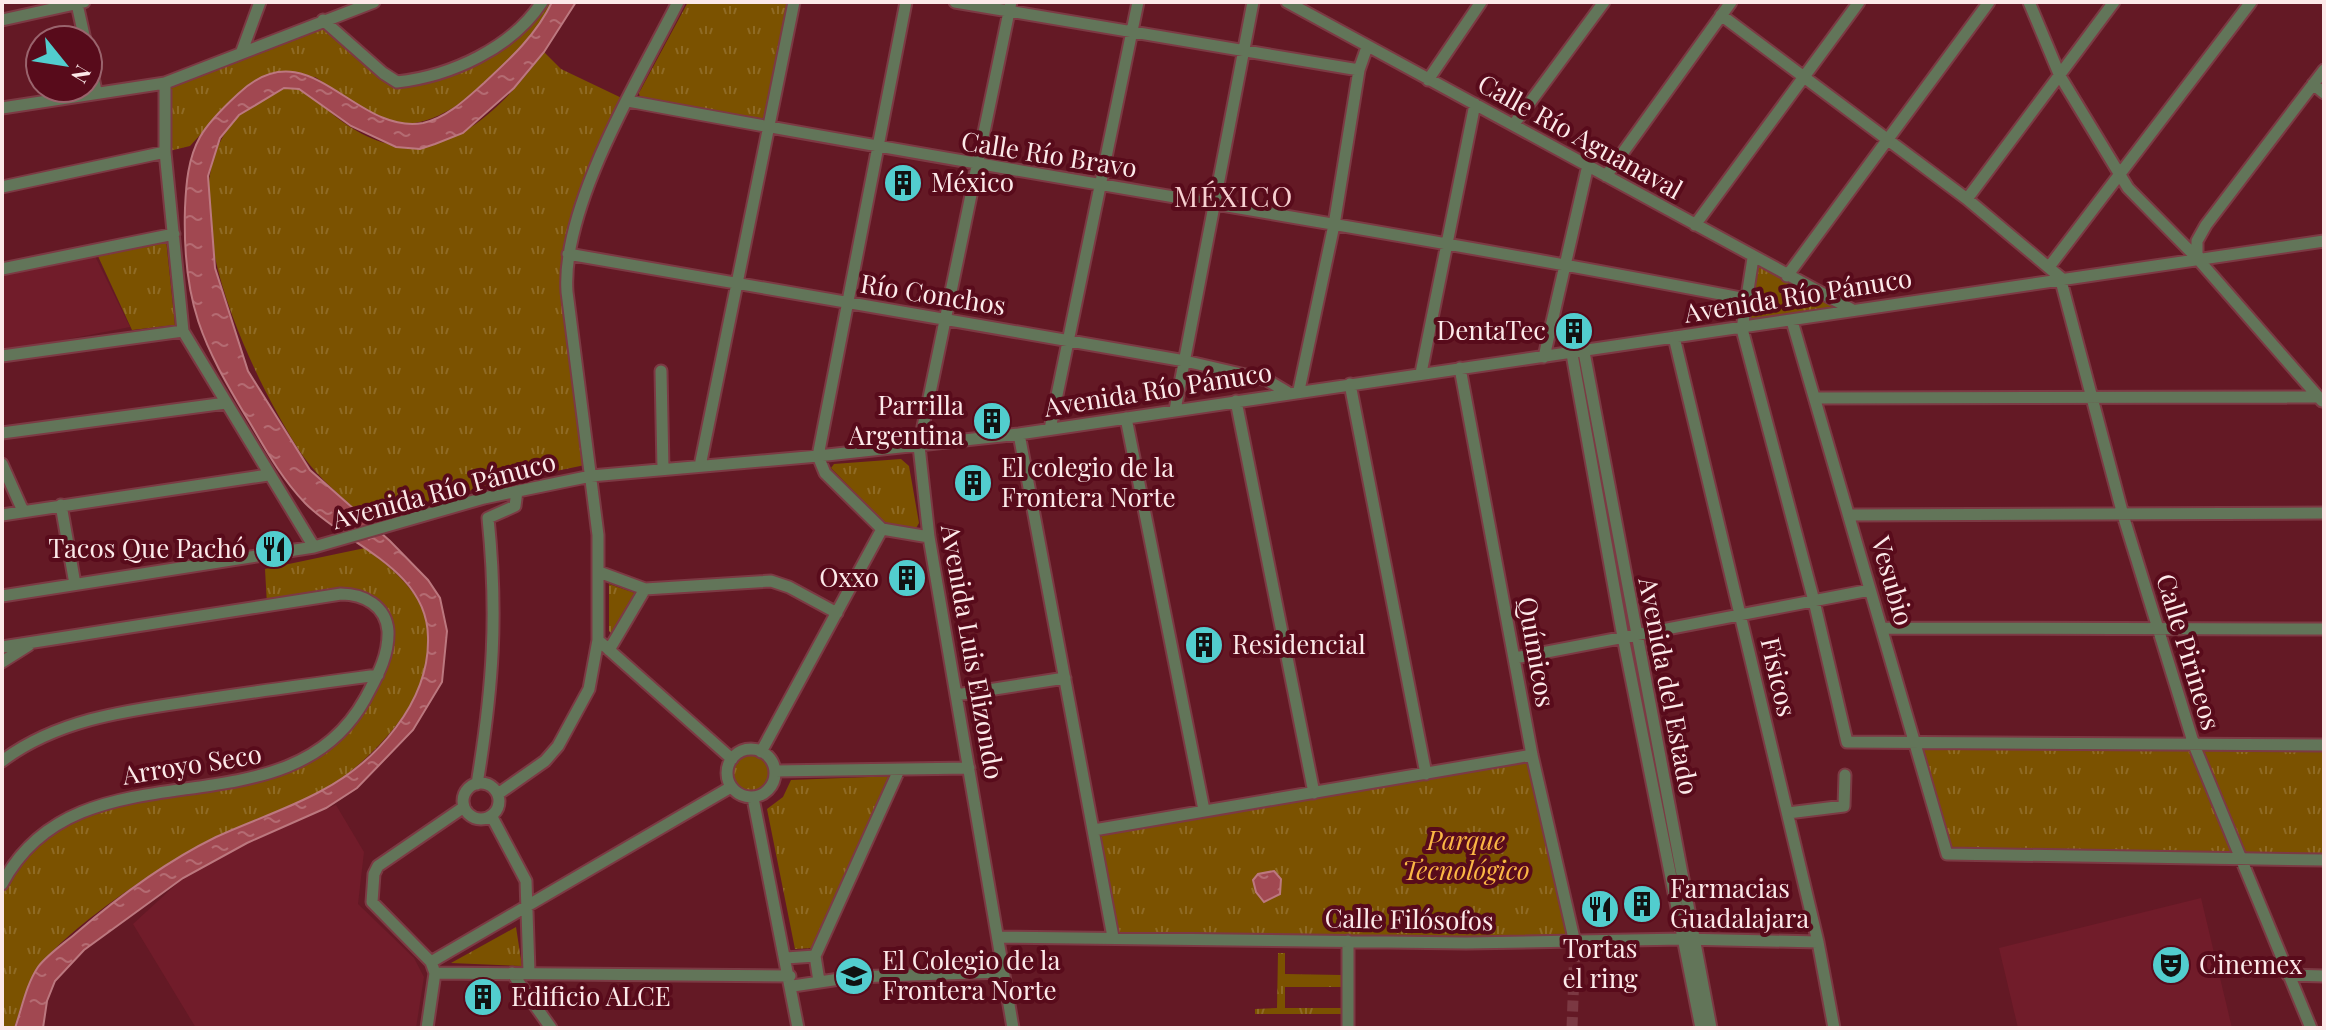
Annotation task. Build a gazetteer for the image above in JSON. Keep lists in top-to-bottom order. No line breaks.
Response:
{"streets":{"street":["Calle Río Aguanaval","Calle Río Bravo","Río Conchos","Avenida Río Pánuco","Vesubio","Avenida Luis Elizondo","Químicos","Calle Pirineos","Físicos","Avenida del Estado","Arroyo Seco","Calle Filósofos"]},"crossings":[["Calle Río Aguanaval","Avenida Río Pánuco"],["Calle Río Bravo","Avenida Luis Elizondo"],["Río Conchos","Avenida Río Pánuco"],["Río Conchos","Avenida Luis Elizondo"],["Avenida Río Pánuco","Vesubio"],["Avenida Río Pánuco","Avenida Luis Elizondo"],["Avenida Río Pánuco","Químicos"],["Avenida Río Pánuco","Calle Pirineos"],["Avenida Río Pánuco","Físicos"],["Avenida Río Pánuco","Avenida del Estado"],["Vesubio","Calle Pirineos"],["Avenida Luis Elizondo","Calle Filósofos"],["Químicos","Calle Filósofos"],["Físicos","Calle Filósofos"],["Avenida del Estado","Calle Filósofos"]],"districts":["MÉXICO"],"parks":["Parque Tecnológico"],"places":{"building":["México","DentaTec","Parrilla Argentina","El colegio de la Frontera Norte","Oxxo","Residencial","Farmacias Guadalajara","Edificio ALCE"],"restaurant":["Tacos Que Pachó","Tortas el ring"],"theatre":["Cinemex"],"school or university":["El Colegio de la Frontera Norte"]},"north":"bottom right"}
